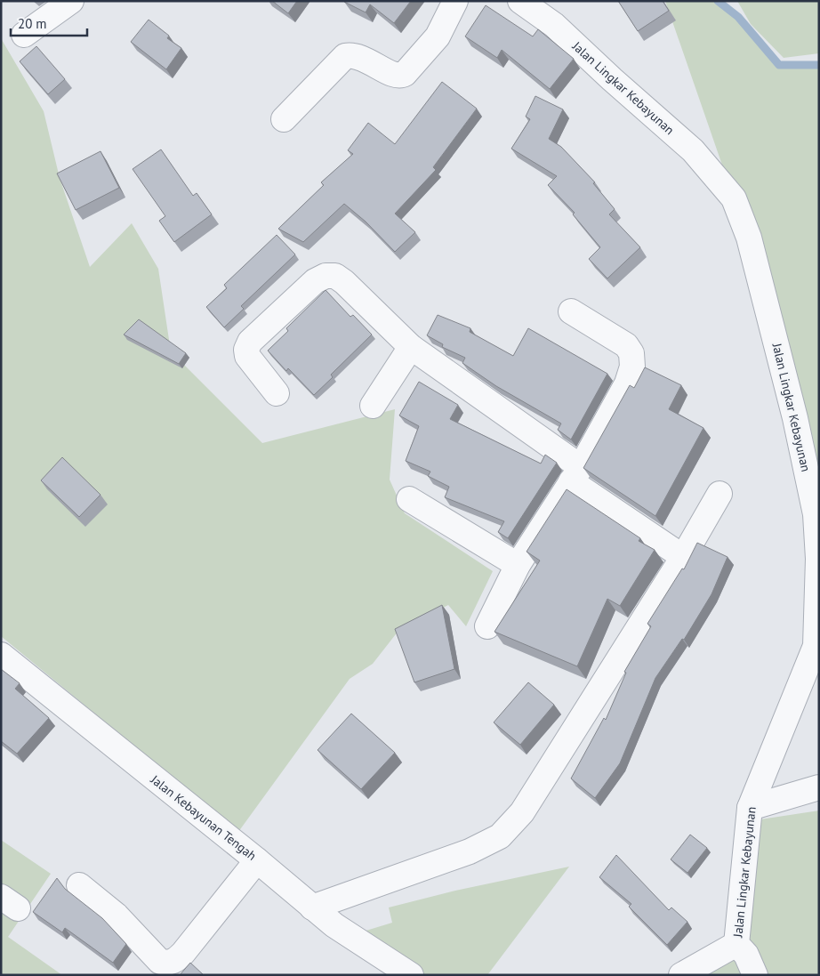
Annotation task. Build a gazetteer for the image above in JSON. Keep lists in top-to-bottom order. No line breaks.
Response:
{"streets":{"street":["Jalan Lingkar Kebayunan","Jalan Kebayunan Tengah"]},"scale_bar":"20 m"}
